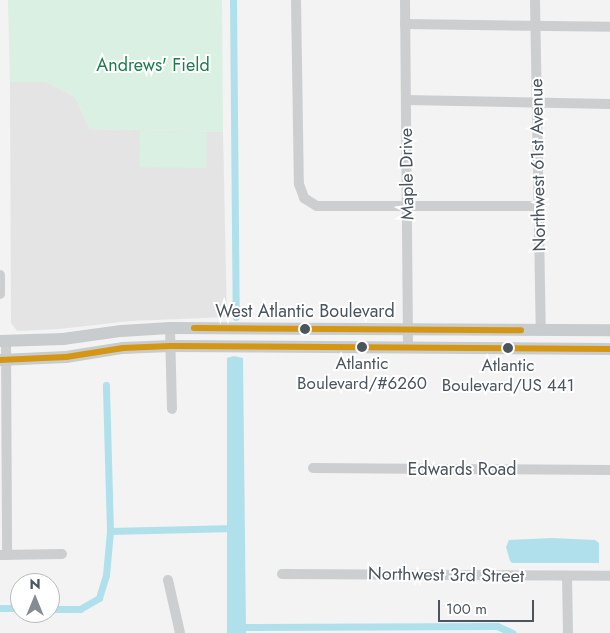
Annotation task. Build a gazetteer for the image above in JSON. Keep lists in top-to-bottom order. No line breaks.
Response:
{"streets":{"main road":["West Atlantic Boulevard"],"street":["Northwest 61st Avenue","Maple Drive","Edwards Road","Northwest 3rd Street"]},"crossings":[["Northwest 61st Avenue","West Atlantic Boulevard"],["Maple Drive","West Atlantic Boulevard"]],"parks":["Andrews' Field"],"places":["Atlantic Boulevard/#6260","Atlantic Boulevard/US 441"],"scale_bar":"100 m","north":"top"}
